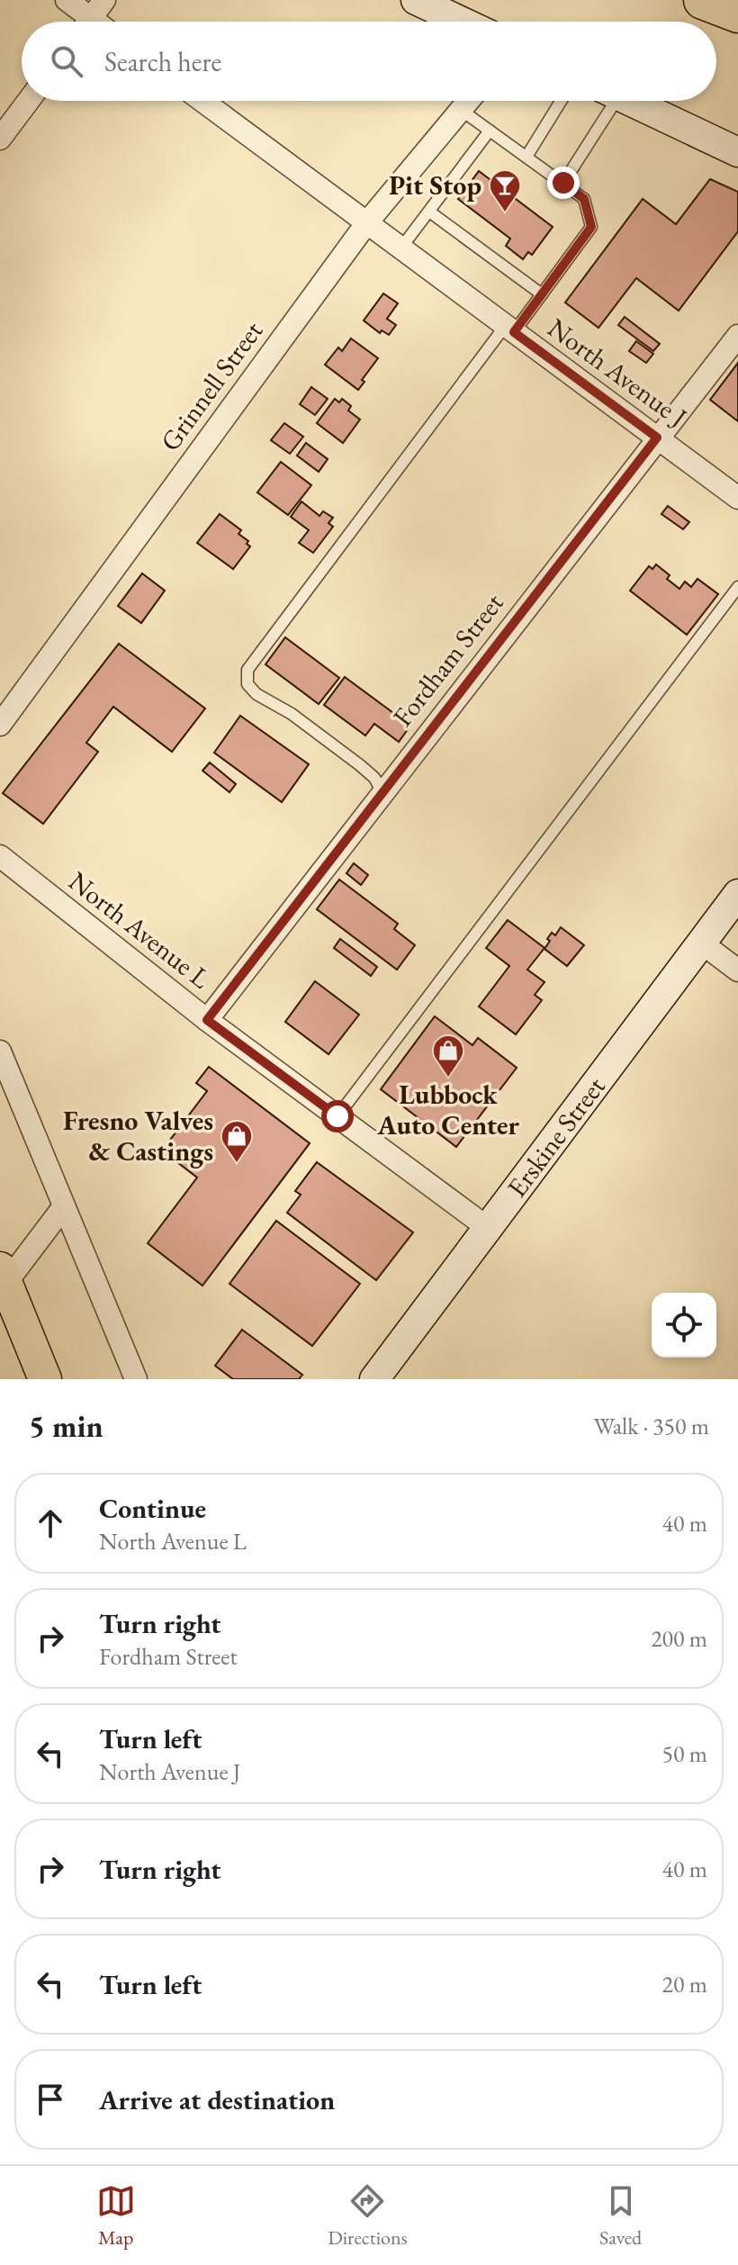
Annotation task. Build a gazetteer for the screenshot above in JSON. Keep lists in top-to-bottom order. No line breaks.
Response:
{"streets":{"main road":["Erskine Street"],"street":["North Avenue J","Grinnell Street","Fordham Street","North Avenue L"]},"crossings":[["North Avenue J","Grinnell Street"],["North Avenue J","Fordham Street"],["Fordham Street","North Avenue L"],["North Avenue L","Erskine Street"]],"places":{"bar":["Pit Stop"],"shop":["Lubbock Auto Center","Fresno Valves & Castings"]},"page":{"search":"Search here","heading":["5 min","Walk · 350 m"],"list":[["Continue","North Avenue L","40 m"],["Turn right","Fordham Street","200 m"],["Turn left","North Avenue J","50 m"],["Turn right","40 m"],["Turn left","20 m"],"Arrive at destination"],"nav":["Map","Directions","Saved"]}}
